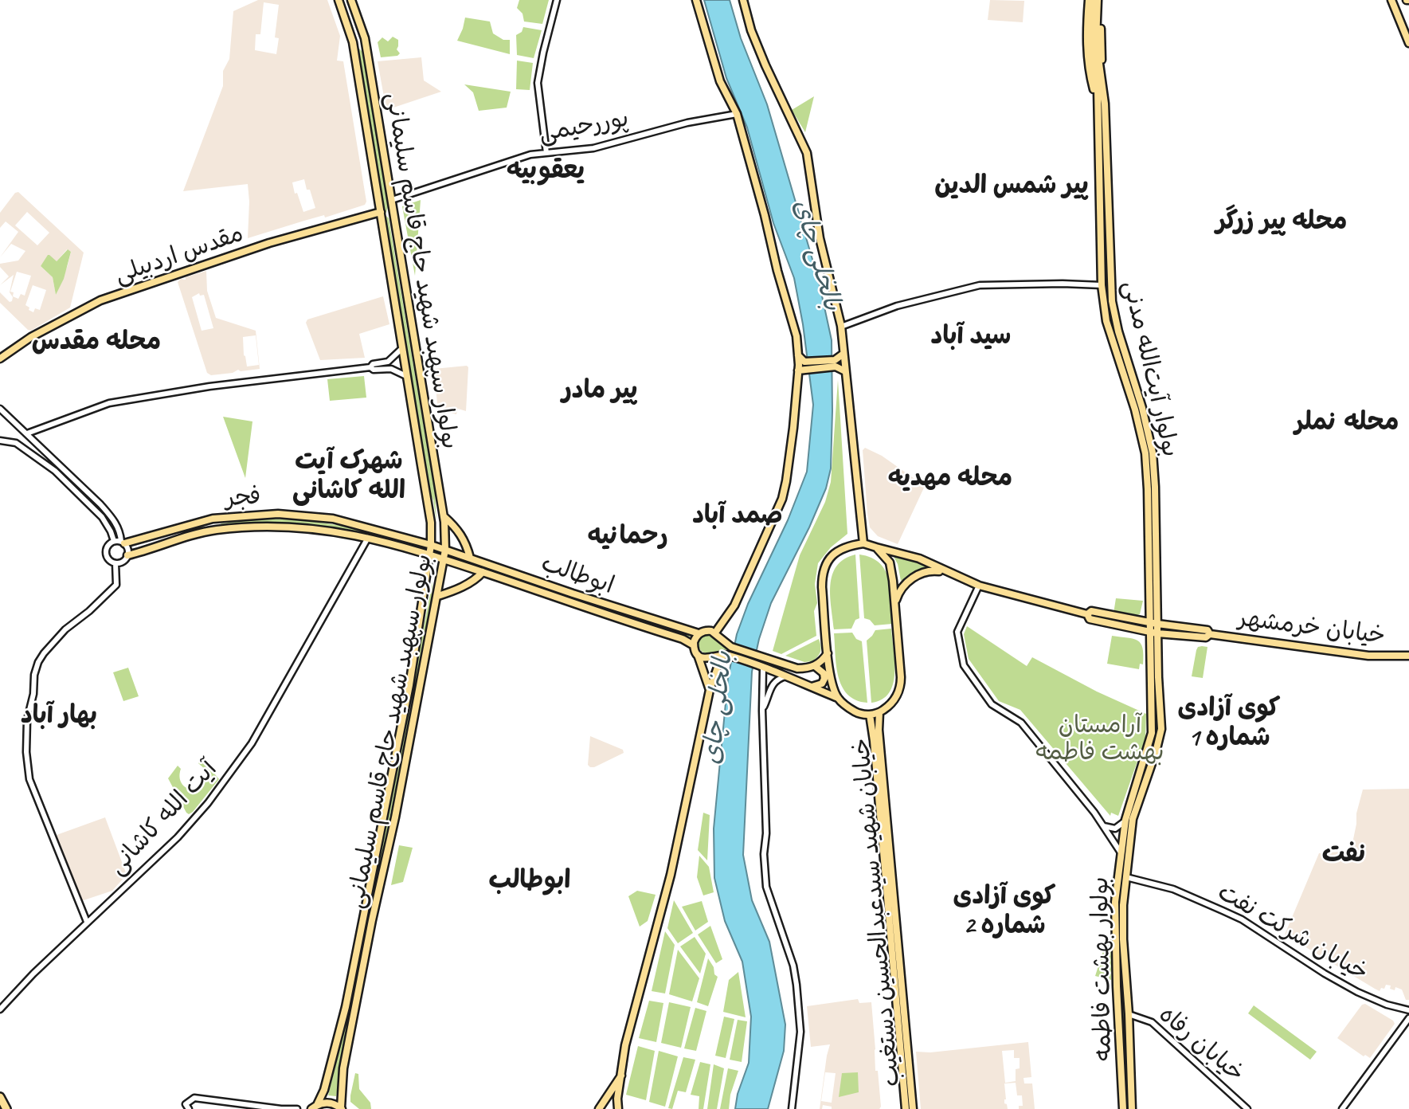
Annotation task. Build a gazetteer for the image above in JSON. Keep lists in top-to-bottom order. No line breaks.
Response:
{"streets":{"main road":["مقدس اردبیلی","بولوار سپهبد شهید حاج قاسم سلیمانی","بولوار آیت‌الله مدنی","فجر","ابوطالب","خیابان خرمشهر","خیابان شهید سیدعبدالحسین دستغیب","بولوار بهشت فاطمه"],"street":["پوررحیمی","آیت الله کاشانی","خیابان شرکت نفت","خیابان رفاه"]},"crossings":[["پوررحیمی","بولوار سپهبد شهید حاج قاسم سلیمانی"],["مقدس اردبیلی","بولوار سپهبد شهید حاج قاسم سلیمانی"],["بولوار سپهبد شهید حاج قاسم سلیمانی","فجر"],["بولوار سپهبد شهید حاج قاسم سلیمانی","ابوطالب"],["بولوار آیت‌الله مدنی","خیابان خرمشهر"],["بولوار آیت‌الله مدنی","بولوار بهشت فاطمه"],["فجر","ابوطالب"],["فجر","آیت الله کاشانی"],["خیابان خرمشهر","بولوار بهشت فاطمه"],["خیابان شرکت نفت","بولوار بهشت فاطمه"],["بولوار بهشت فاطمه","خیابان رفاه"]],"districts":["یعقوبیه","پیر شمس الدین","محله پیر زرگر","سید آباد","محله مقدس","پیر مادر","محله نملر","شهرک آیت الله کاشانی","محله مهدیه","صمد آباد","رحمانیه","کوی آزادی شماره 1","بهار آباد","نفت","ابوطالب","کوی آزادی شماره 2"],"water":["بالخلی چای"],"parks":["آرامستان بهشت فاطمه"]}
